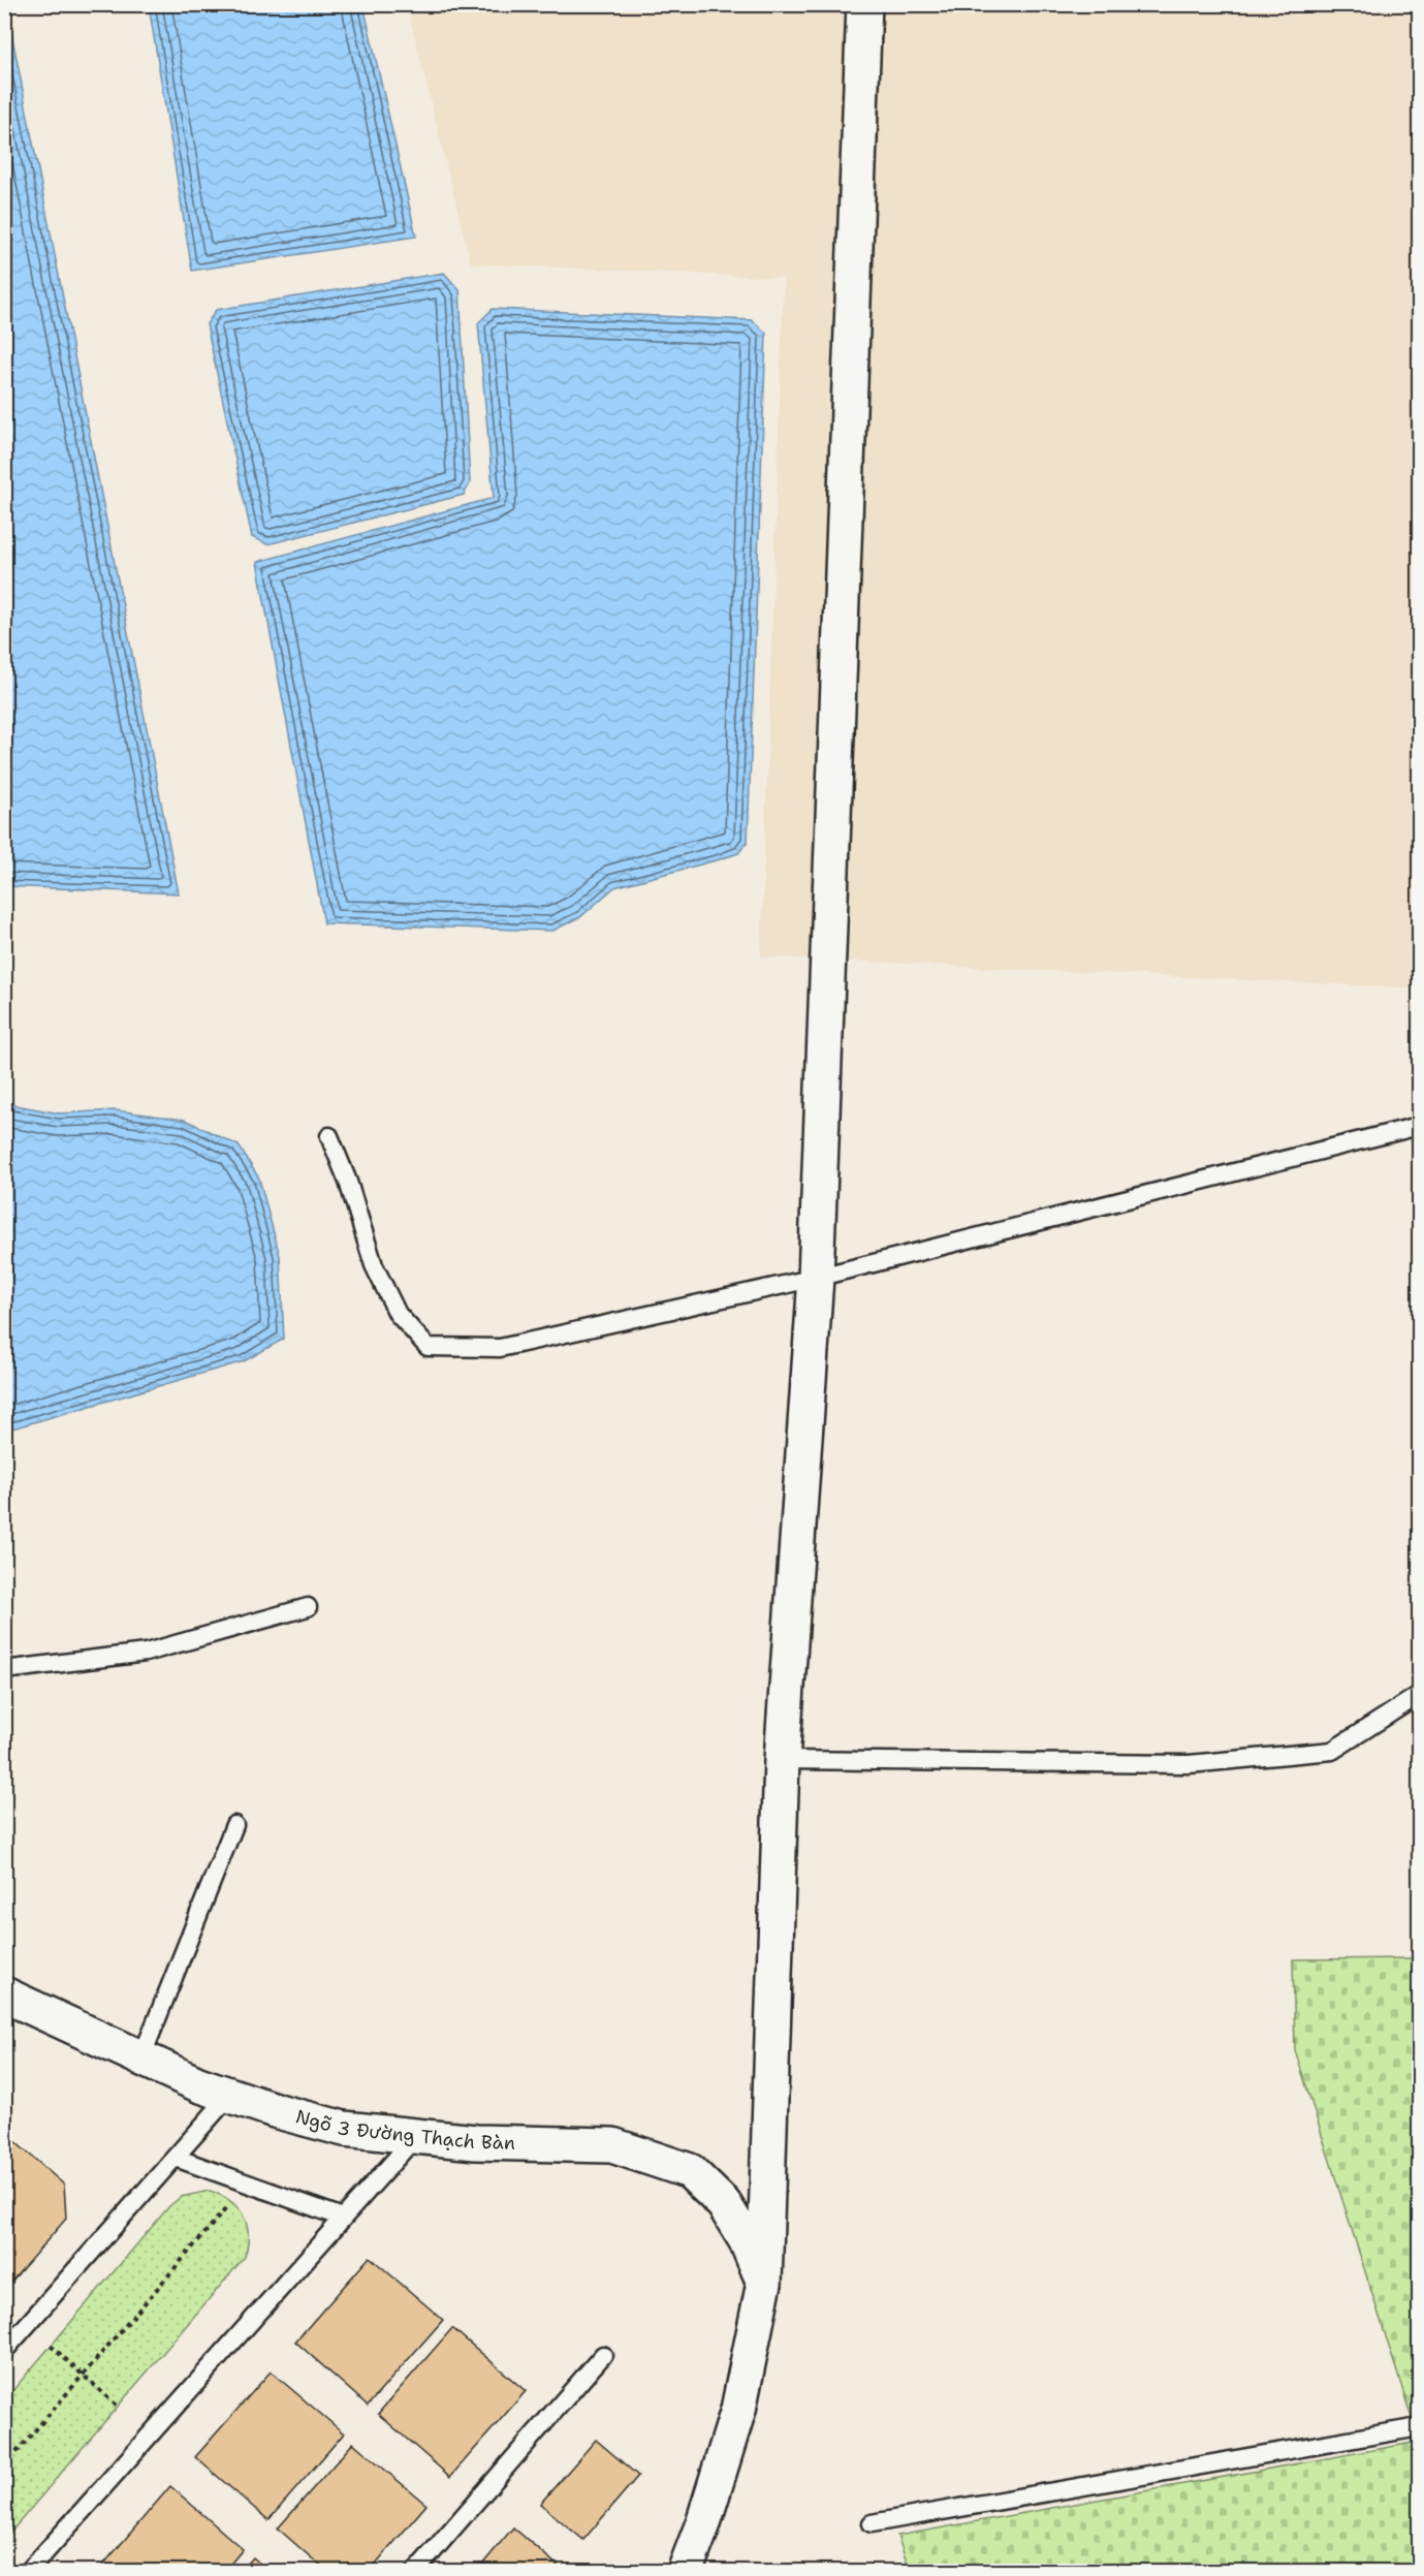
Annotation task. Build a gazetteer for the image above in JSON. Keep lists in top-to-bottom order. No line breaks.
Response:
{"streets":{"street":["Ngõ 3 Đường Thạch Bàn"]}}
